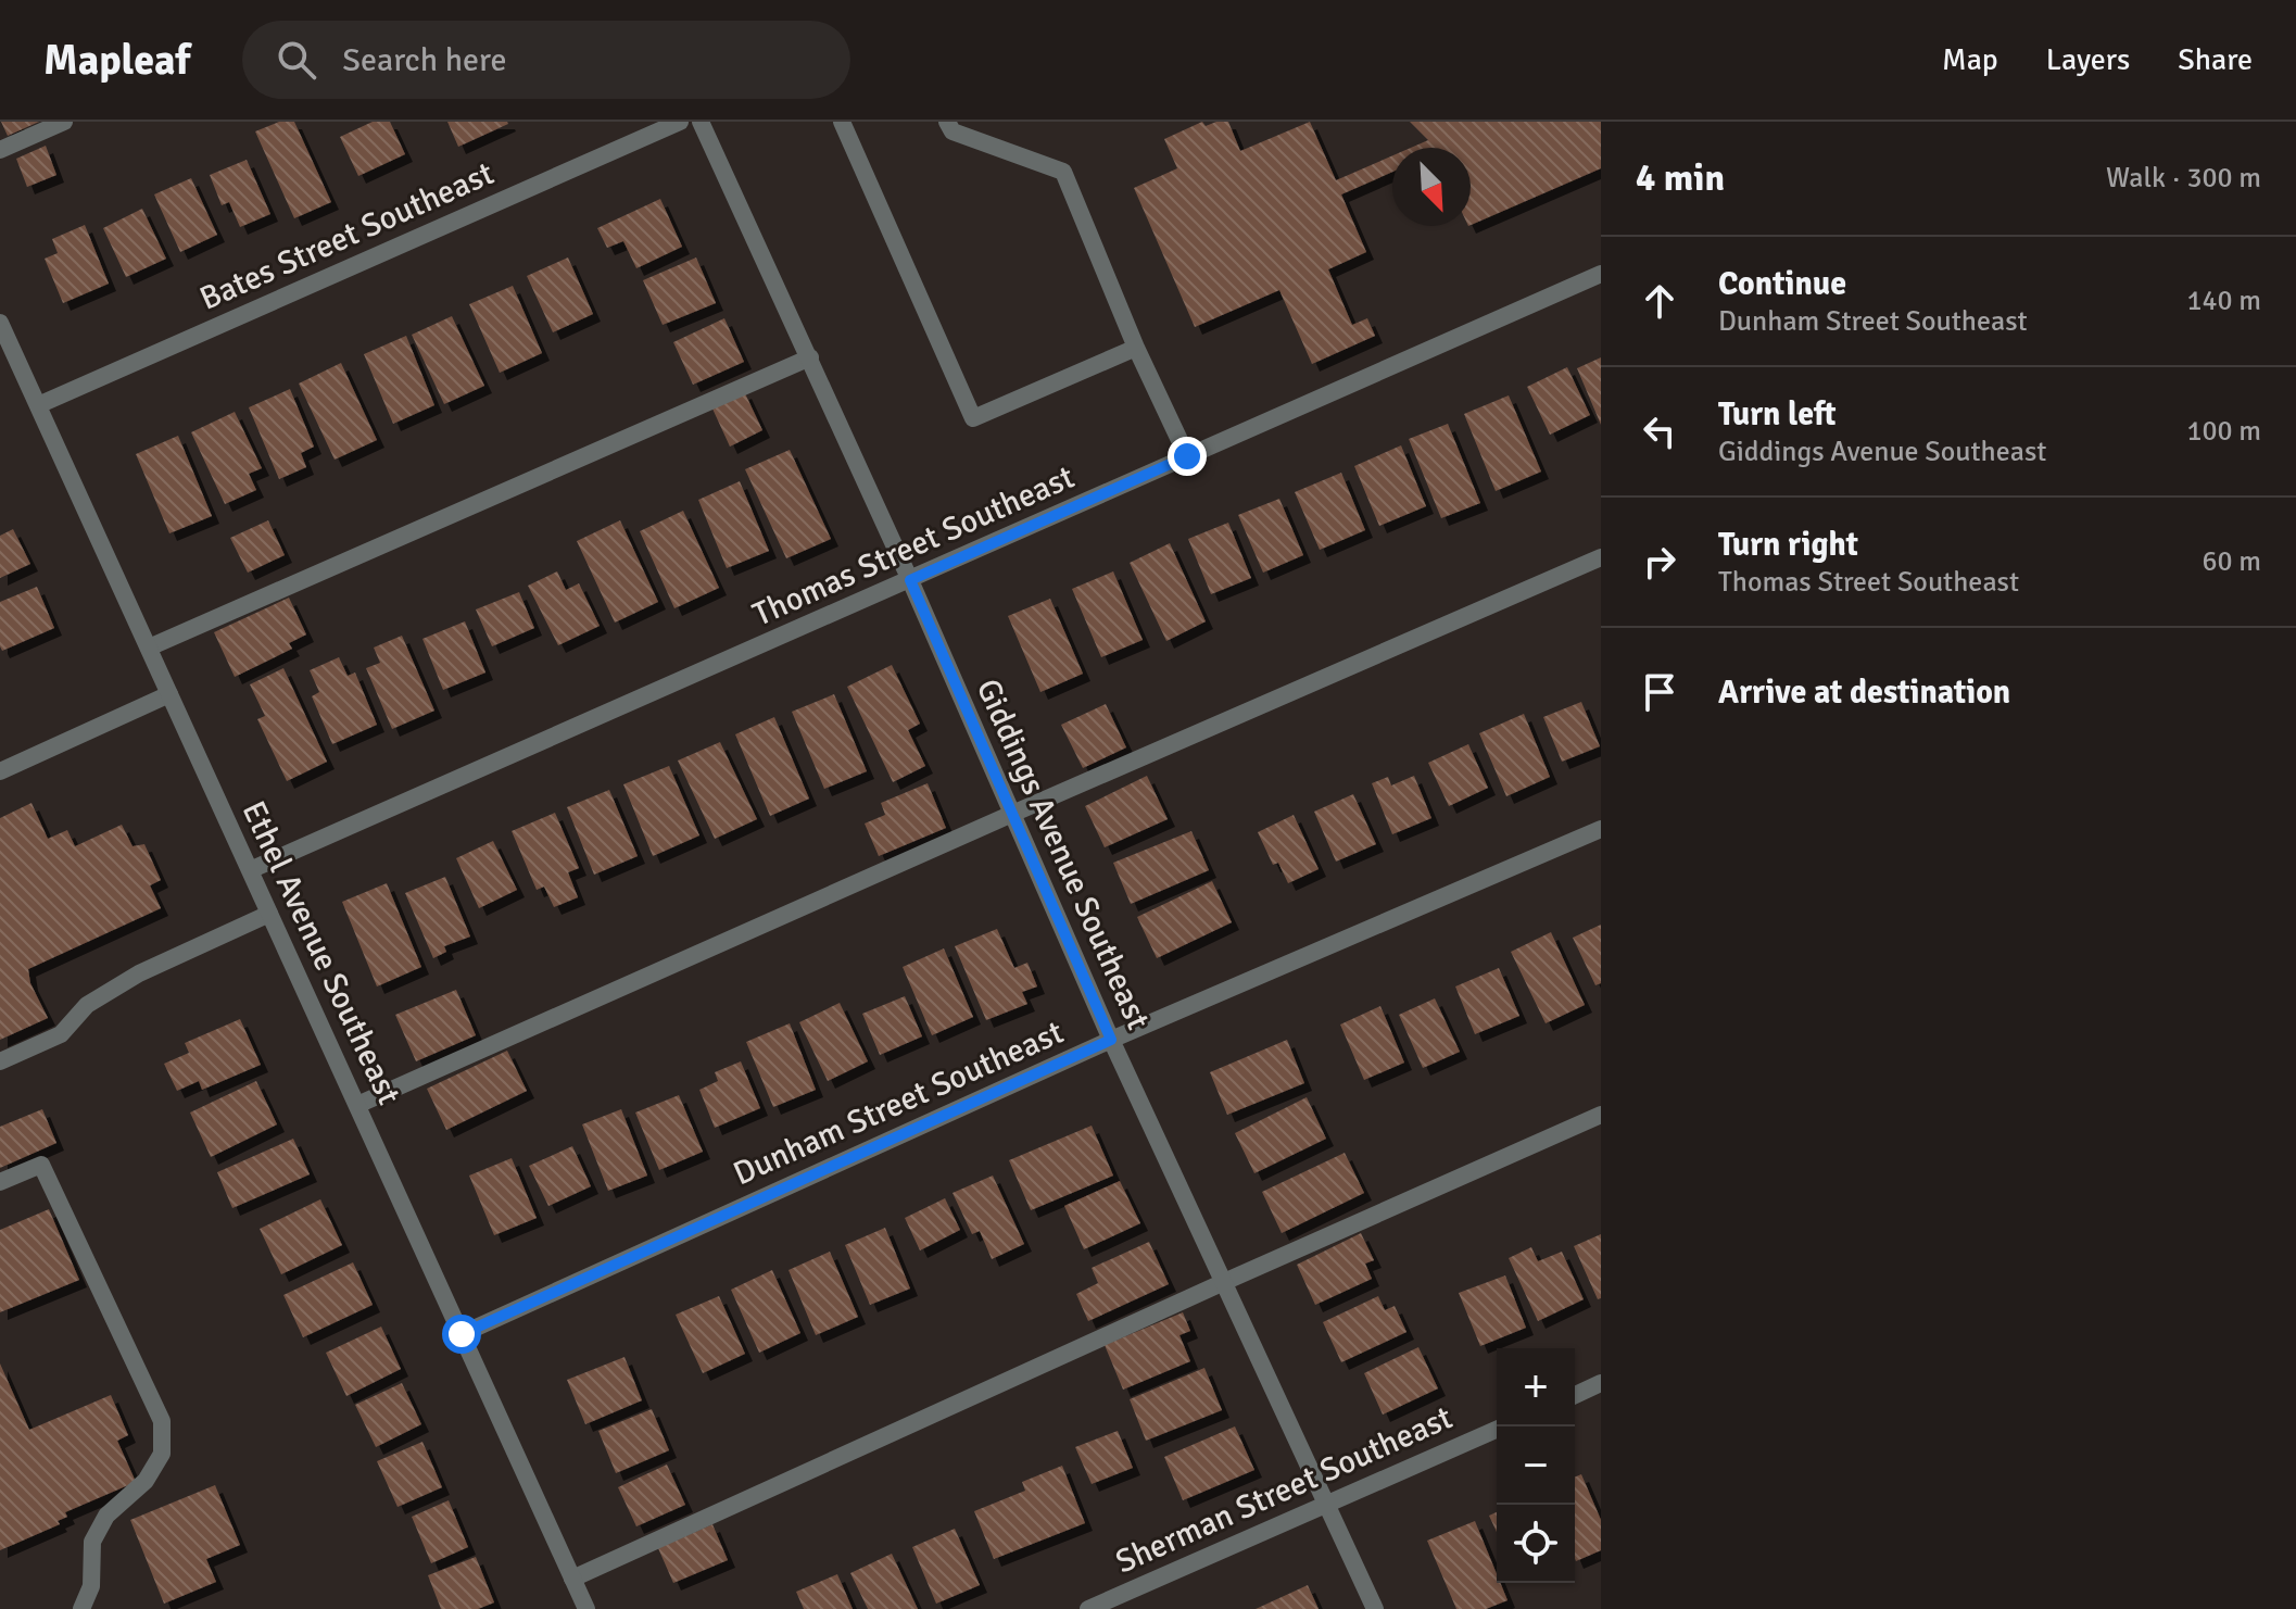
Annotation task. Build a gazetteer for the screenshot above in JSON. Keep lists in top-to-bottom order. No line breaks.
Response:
{"streets":{"street":["Bates Street Southeast","Thomas Street Southeast","Giddings Avenue Southeast","Ethel Avenue Southeast","Dunham Street Southeast","Sherman Street Southeast"]},"crossings":[["Bates Street Southeast","Ethel Avenue Southeast"],["Thomas Street Southeast","Giddings Avenue Southeast"],["Thomas Street Southeast","Ethel Avenue Southeast"],["Giddings Avenue Southeast","Dunham Street Southeast"],["Giddings Avenue Southeast","Sherman Street Southeast"],["Ethel Avenue Southeast","Dunham Street Southeast"]],"north":"bottom right","page":{"header":"Mapleaf","search":"Search here","nav":["Map","Layers","Share"],"heading":["4 min","Walk · 300 m"],"list":[["Continue","Dunham Street Southeast","140 m"],["Turn left","Giddings Avenue Southeast","100 m"],["Turn right","Thomas Street Southeast","60 m"],"Arrive at destination"],"map_buttons":["+","−"]}}
